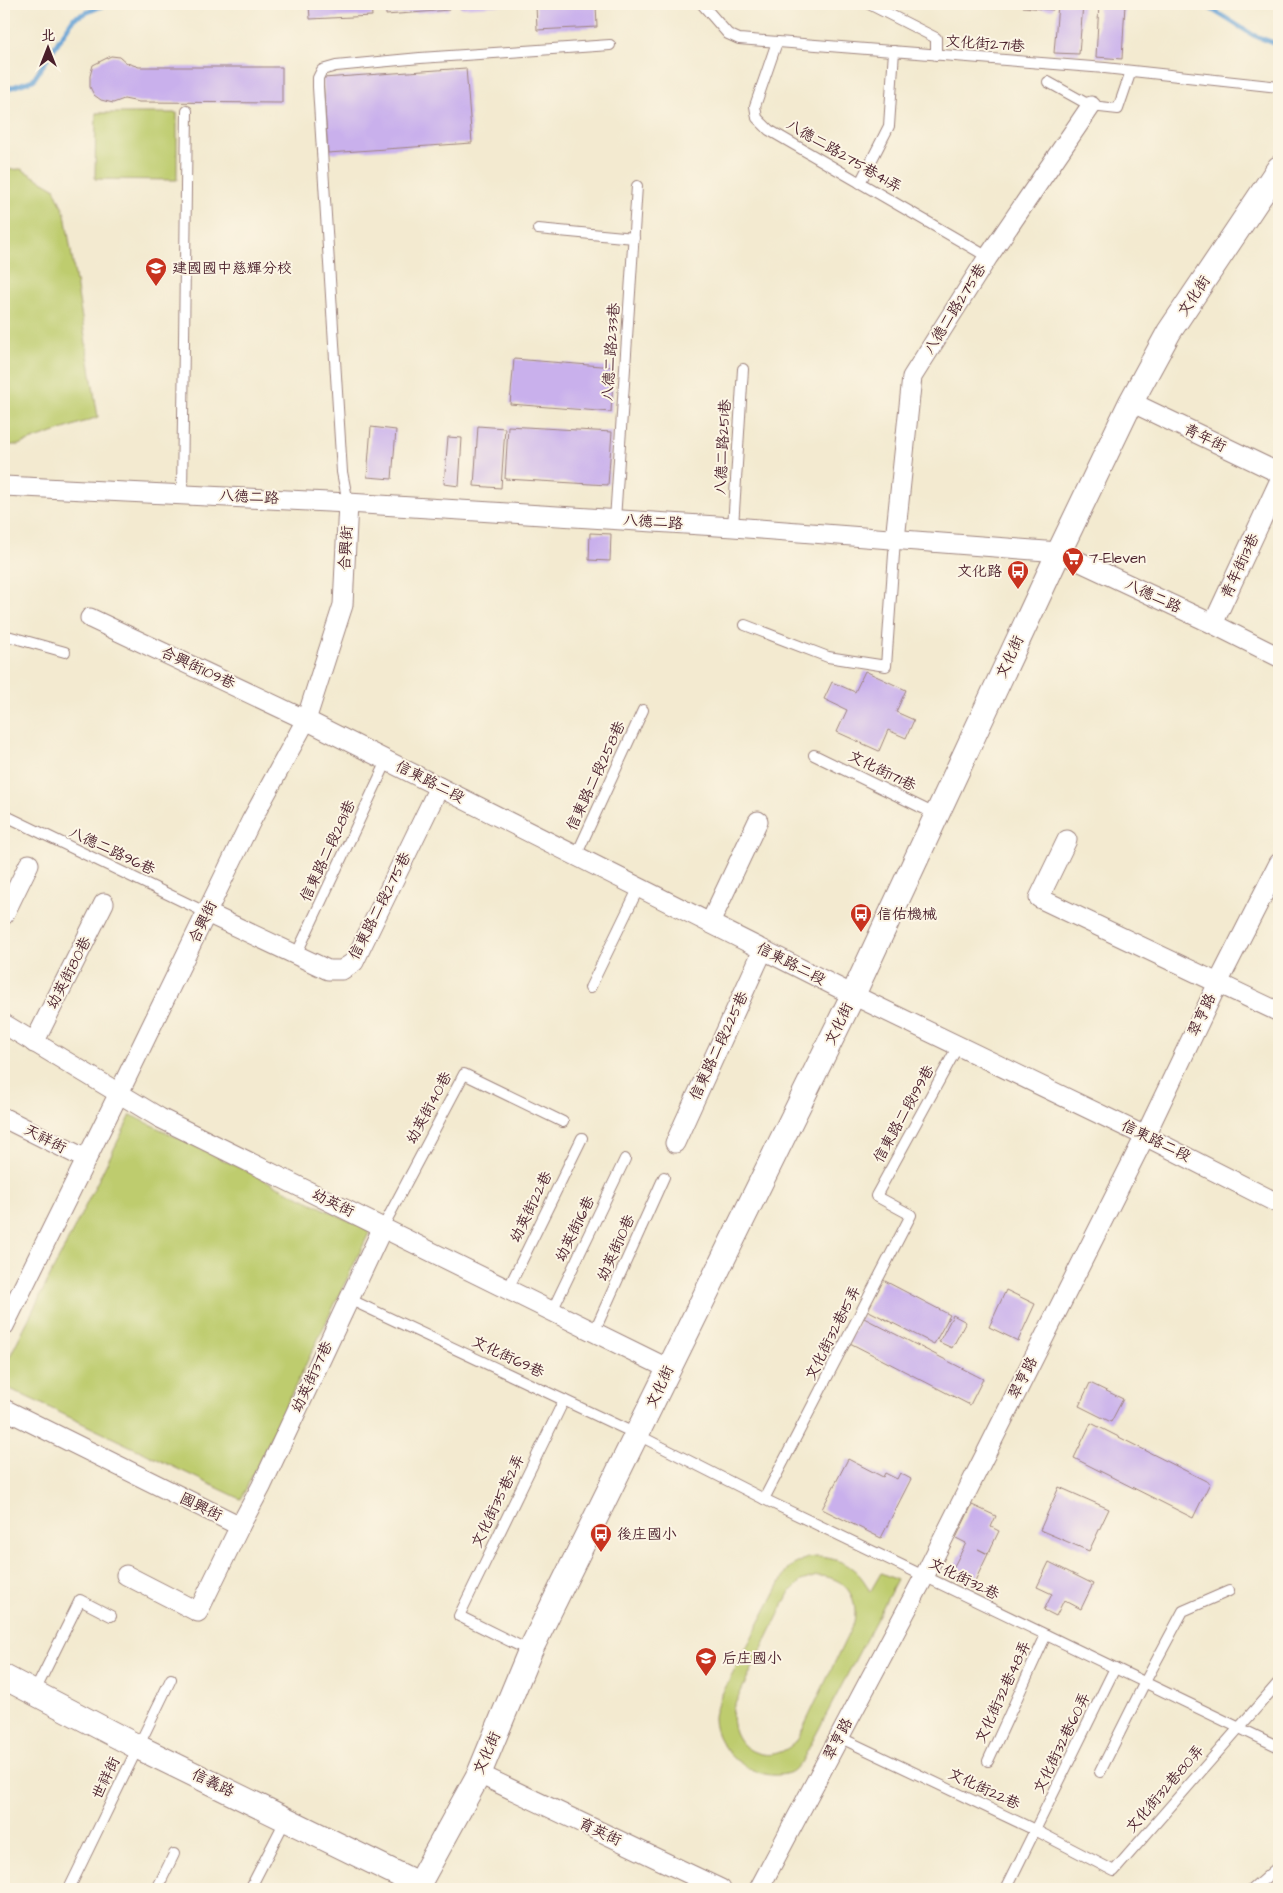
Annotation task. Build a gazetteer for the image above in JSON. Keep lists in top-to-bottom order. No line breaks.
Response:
{"streets":{"street":["文化街","八德二路275巷","青年街","八德二路","合興街","青年街13巷","合興街109巷","信東路二段","信東路二段275巷","幼英街80巷","翠亨路","信東路二段225巷","天祥街","幼英街","幼英街37巷","國興街","信義路","育英街"],"lane":["文化街271巷","八德二路275巷41弄","八德二路233巷","八德二路251巷","文化街171巷","信東路二段258巷","八德二路96巷","信東路二段281巷","幼英街40巷","信東路二段199巷","幼英街22巷","幼英街16巷","幼英街10巷","文化街32巷15弄","文化街69巷","文化街35巷2弄","文化街32巷","文化街32巷48弄","文化街32巷60弄","世祥街","文化街22巷","文化街32巷80弄"]},"crossings":[["文化街271巷","八德二路275巷41弄"],["八德二路275巷41弄","八德二路275巷"],["文化街","青年街"],["文化街","八德二路"],["文化街","文化街171巷"],["文化街","信東路二段"],["文化街","幼英街"],["文化街","文化街69巷"],["文化街","文化街35巷2弄"],["文化街","文化街32巷"],["文化街","信義路"],["文化街","育英街"],["八德二路275巷","八德二路"],["八德二路233巷","八德二路"],["八德二路251巷","八德二路"],["八德二路","合興街"],["八德二路","青年街13巷"],["合興街","合興街109巷"],["合興街","信東路二段"],["合興街","八德二路96巷"],["合興街","信東路二段275巷"],["合興街","天祥街"],["合興街","幼英街"],["合興街109巷","信東路二段"],["信東路二段258巷","信東路二段"],["信東路二段","信東路二段281巷"],["信東路二段","信東路二段275巷"],["信東路二段","翠亨路"],["信東路二段","信東路二段225巷"],["信東路二段","信東路二段199巷"],["八德二路96巷","信東路二段275巷"],["信東路二段281巷","信東路二段275巷"],["幼英街80巷","幼英街"],["翠亨路","文化街32巷"],["翠亨路","文化街22巷"],["幼英街40巷","幼英街"],["幼英街40巷","幼英街37巷"],["信東路二段199巷","文化街32巷15弄"],["幼英街","幼英街22巷"],["幼英街","幼英街16巷"],["幼英街","幼英街10巷"],["幼英街","幼英街37巷"],["文化街32巷15弄","文化街32巷"],["文化街69巷","幼英街37巷"],["文化街69巷","文化街35巷2弄"],["文化街69巷","文化街32巷"],["幼英街37巷","國興街"],["文化街32巷","文化街32巷48弄"],["文化街32巷","文化街32巷60弄"],["文化街32巷","文化街32巷80弄"],["文化街32巷60弄","文化街22巷"],["世祥街","信義路"],["文化街22巷","文化街32巷80弄"]],"places":{"school or university":["建國國中慈輝分校","后庄國小"],"supermarket":["7-Eleven"],"bus stop":["文化路","信佑機械","後庄國小"]},"north":"top"}
